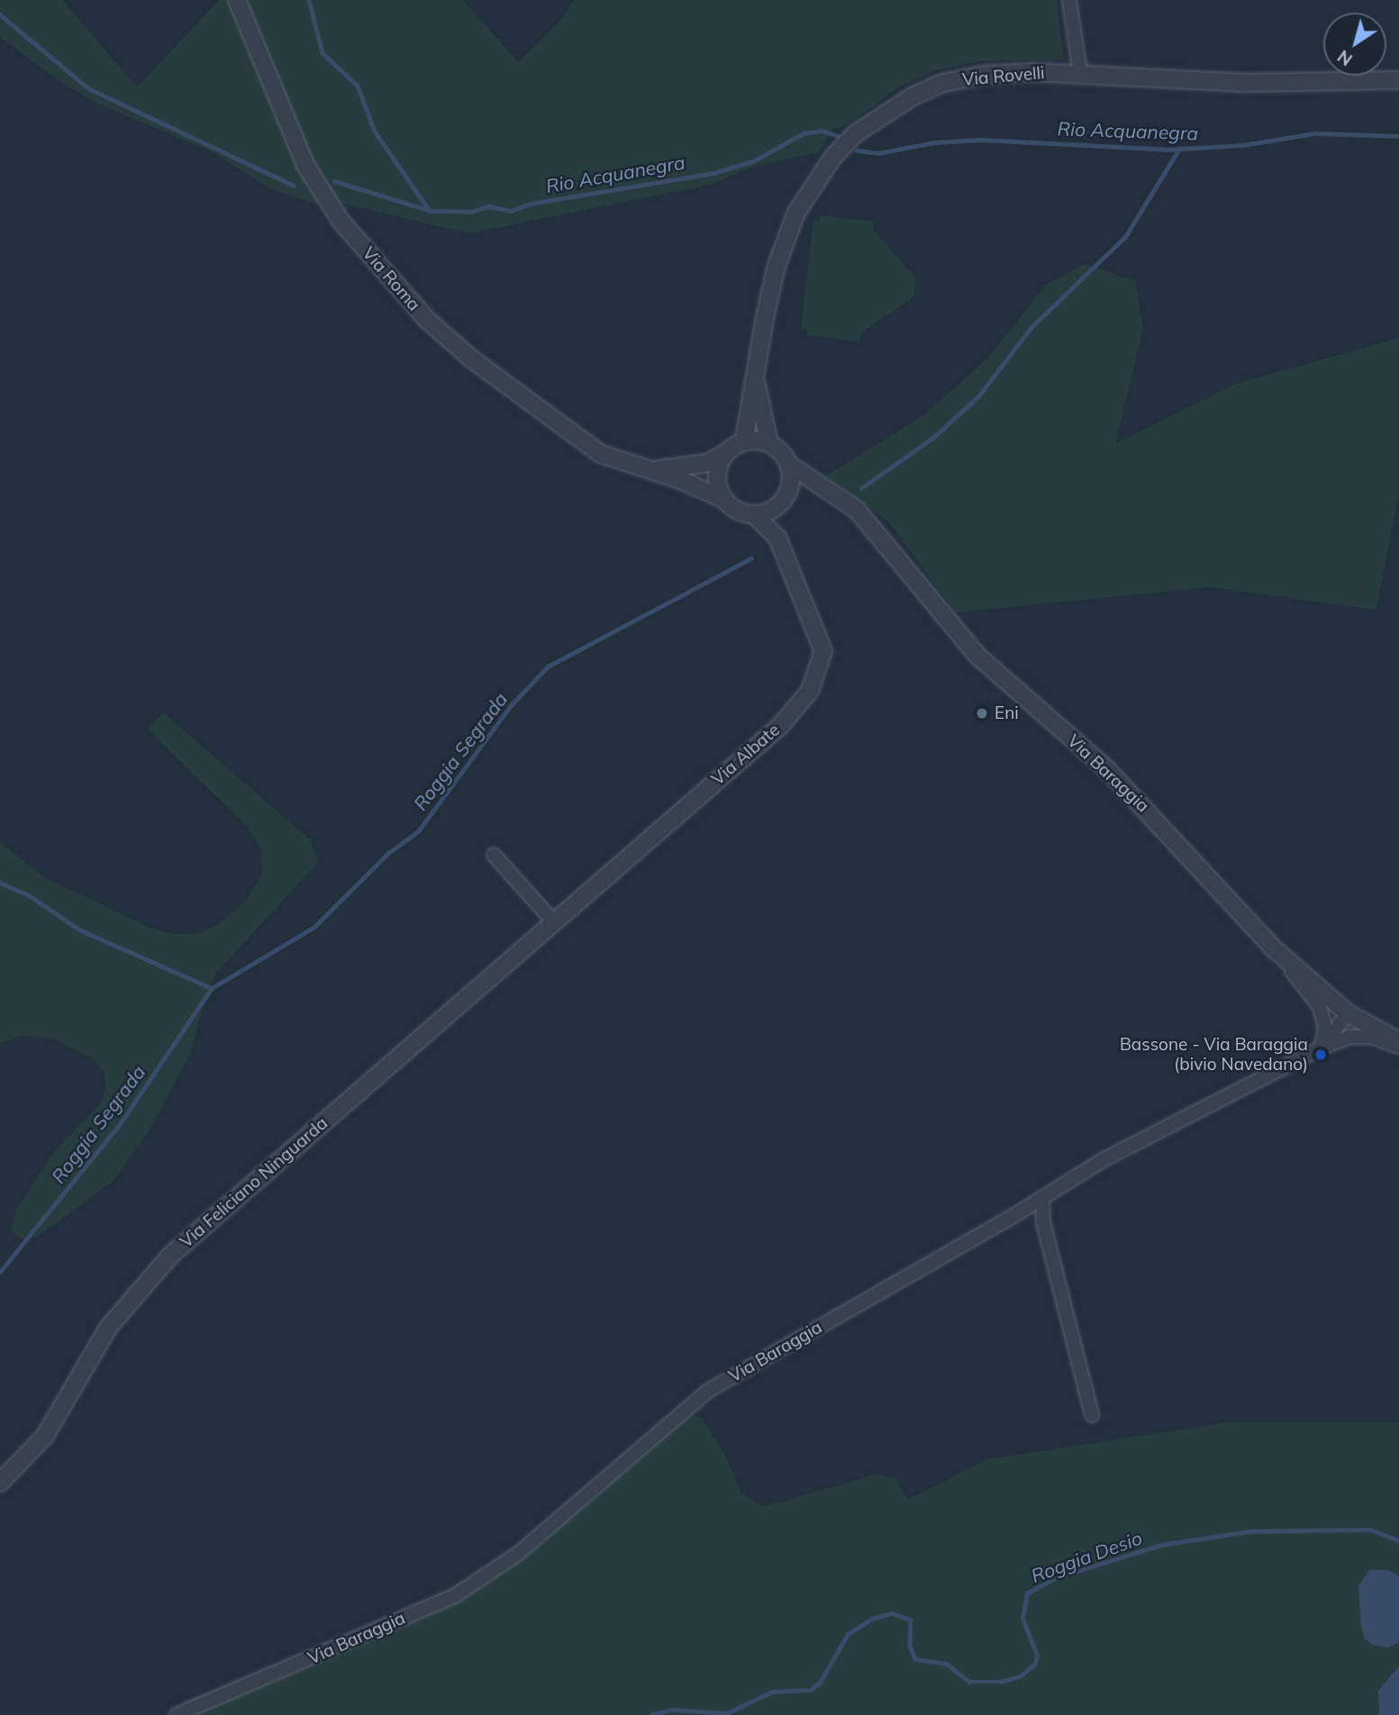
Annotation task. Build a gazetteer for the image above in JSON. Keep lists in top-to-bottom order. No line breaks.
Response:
{"streets":{"street":["Via Rovelli","Via Roma","Via Albate","Via Baraggia","Via Feliciano Ninguarda"]},"crossings":[["Via Rovelli","Via Roma"],["Via Rovelli","Via Albate"],["Via Rovelli","Via Baraggia"],["Via Roma","Via Albate"],["Via Roma","Via Baraggia"],["Via Albate","Via Baraggia"],["Via Albate","Via Feliciano Ninguarda"]],"water":["Rio Acquanegra","Roggia Segrada","Roggia Desio"],"places":["Eni","Bassone - Via Baraggia (bivio Navedano)"],"north":"bottom left"}
